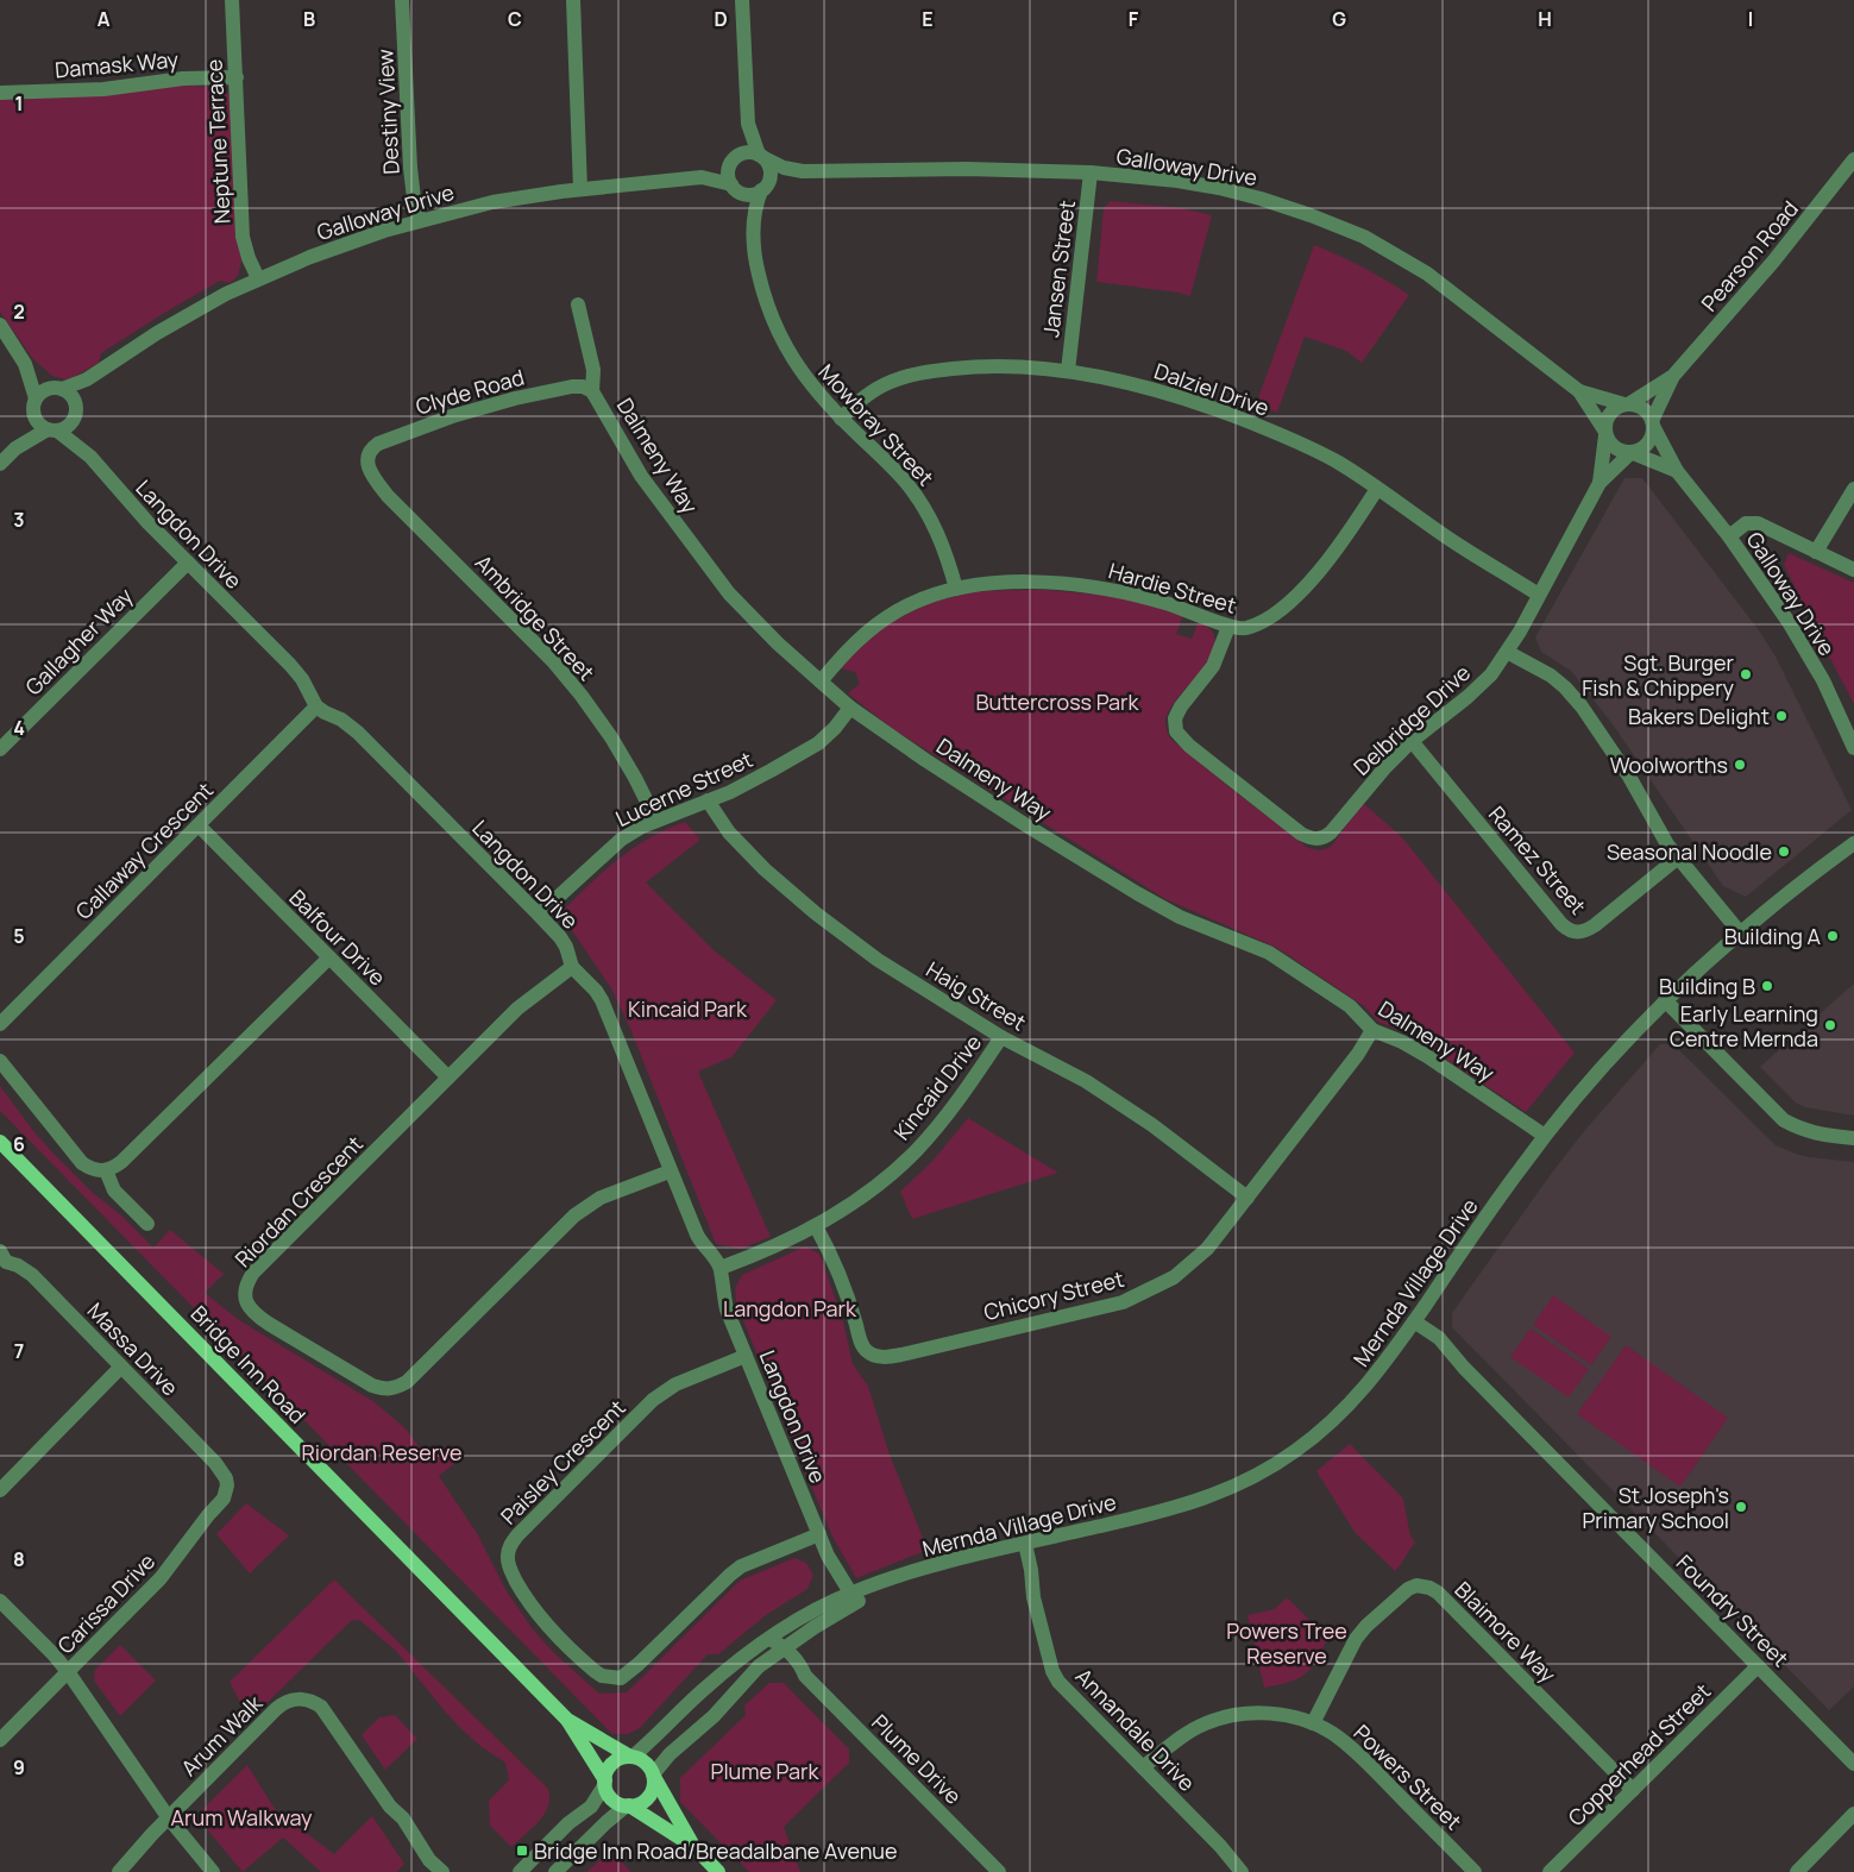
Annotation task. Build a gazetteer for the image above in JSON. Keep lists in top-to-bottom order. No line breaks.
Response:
{"streets":{"main road":["Bridge Inn Road"],"street":["Damask Way","Destiny View","Neptune Terrace","Galloway Drive","Pearson Road","Jansen Street","Dalziel Drive","Clyde Road","Mowbray Street","Dalmeny Way","Langdon Drive","Hardie Street","Ambridge Street","Gallagher Way","Delbridge Drive","Lucerne Street","Callaway Crescent","Ramez Street","Balfour Drive","Haig Street","Kincaid Drive","Riordan Crescent","Mernda Village Drive","Chicory Street","Massa Drive","Paisley Crescent","Carissa Drive","Foundry Street","Blaimore Way","Annandale Drive","Arum Walk","Copperhead Street","Plume Drive","Powers Street"]},"crossings":[["Damask Way","Neptune Terrace"],["Destiny View","Galloway Drive"],["Neptune Terrace","Galloway Drive"],["Galloway Drive","Pearson Road"],["Galloway Drive","Jansen Street"],["Galloway Drive","Mowbray Street"],["Galloway Drive","Langdon Drive"],["Galloway Drive","Delbridge Drive"],["Pearson Road","Delbridge Drive"],["Jansen Street","Dalziel Drive"],["Dalziel Drive","Mowbray Street"],["Dalziel Drive","Hardie Street"],["Dalziel Drive","Delbridge Drive"],["Clyde Road","Dalmeny Way"],["Clyde Road","Ambridge Street"],["Mowbray Street","Hardie Street"],["Dalmeny Way","Hardie Street"],["Dalmeny Way","Lucerne Street"],["Dalmeny Way","Mernda Village Drive"],["Dalmeny Way","Chicory Street"],["Langdon Drive","Gallagher Way"],["Langdon Drive","Lucerne Street"],["Langdon Drive","Callaway Crescent"],["Langdon Drive","Kincaid Drive"],["Langdon Drive","Riordan Crescent"],["Langdon Drive","Mernda Village Drive"],["Langdon Drive","Paisley Crescent"],["Hardie Street","Delbridge Drive"],["Ambridge Street","Lucerne Street"],["Delbridge Drive","Ramez Street"],["Lucerne Street","Haig Street"],["Callaway Crescent","Balfour Drive"],["Balfour Drive","Riordan Crescent"],["Haig Street","Kincaid Drive"],["Haig Street","Chicory Street"],["Kincaid Drive","Chicory Street"],["Mernda Village Drive","Bridge Inn Road"],["Mernda Village Drive","Foundry Street"],["Mernda Village Drive","Annandale Drive"],["Mernda Village Drive","Plume Drive"],["Massa Drive","Carissa Drive"],["Foundry Street","Copperhead Street"],["Blaimore Way","Copperhead Street"],["Blaimore Way","Powers Street"],["Annandale Drive","Powers Street"]],"parks":["Buttercross Park","Kincaid Park","Langdon Park","Riordan Reserve","Powers Tree Reserve","Plume Park","Arum Walkway"],"places":{"other":["Sgt. Burger Fish & Chippery","Bakers Delight","Woolworths","Seasonal Noodle","Building A","Building B","Early Learning Centre Mernda","St Joseph's Primary School"],"transit":["Bridge Inn Road/Breadalbane Avenue"]},"grid":{"columns":["A","B","C","D","E","F","G","H","I"],"rows":["1","2","3","4","5","6","7","8","9"]}}
